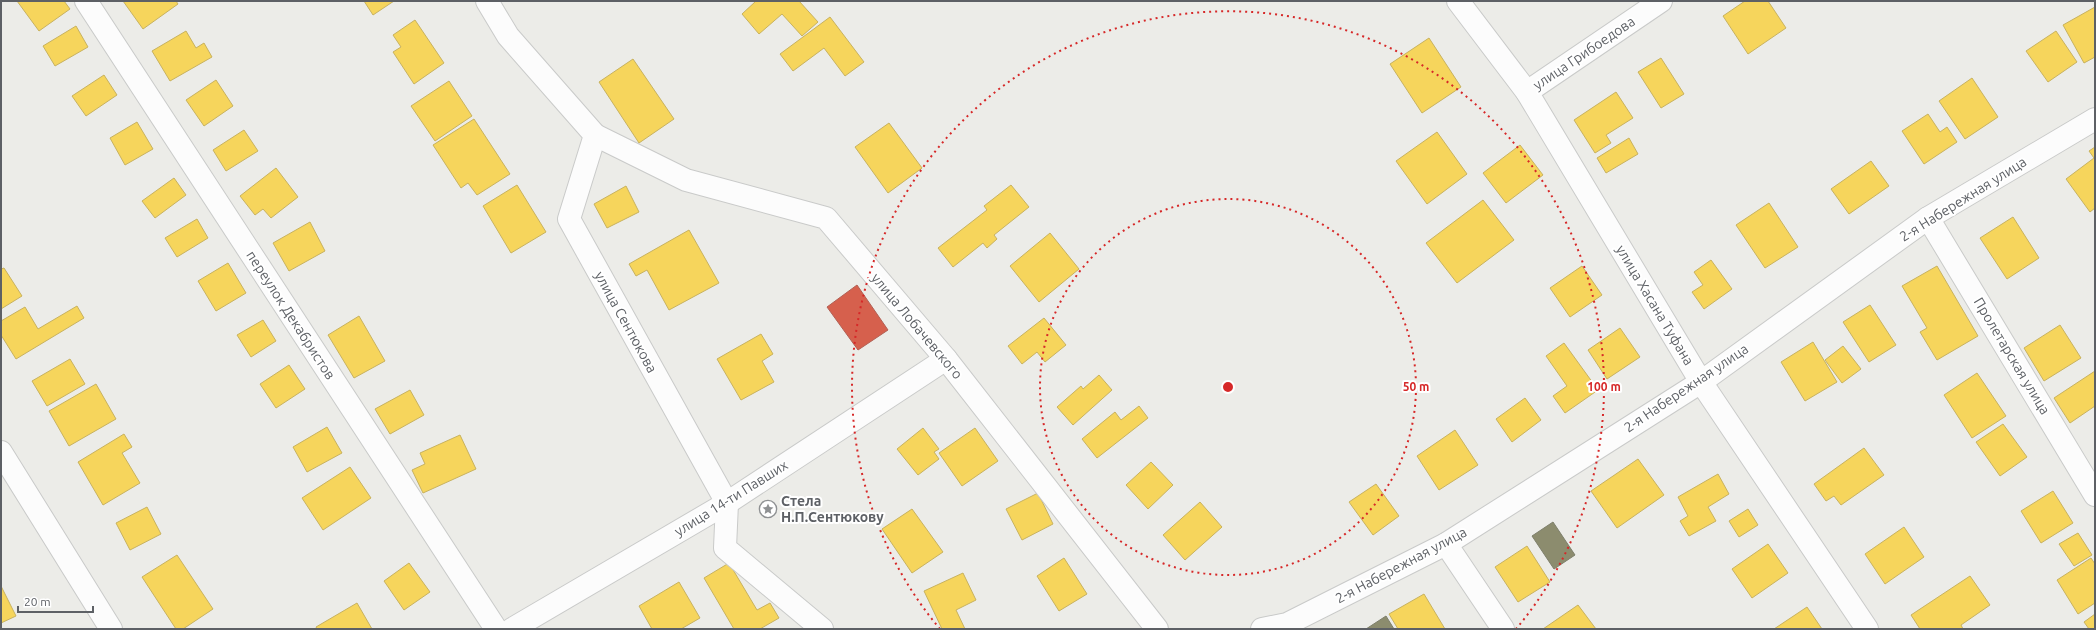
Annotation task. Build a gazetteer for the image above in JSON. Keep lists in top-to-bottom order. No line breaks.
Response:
{"streets":{"street":["улица Грибоедова","2-я Набережная улица","улица Хасана Туфана","переулок Декабристов","улица Сентюкова","улица Лобачевского","Пролетарская улица","улица 14-ти Павших"]},"crossings":[["улица Грибоедова","улица Хасана Туфана"],["2-я Набережная улица","улица Хасана Туфана"],["2-я Набережная улица","Пролетарская улица"],["улица Сентюкова","улица Лобачевского"],["улица Сентюкова","улица 14-ти Павших"],["улица Лобачевского","улица 14-ти Павших"]],"places":{"place":["Стела Н.П.Сентюкову"]},"scale_bar":"20 m","rings":["50 m","100 m"]}
